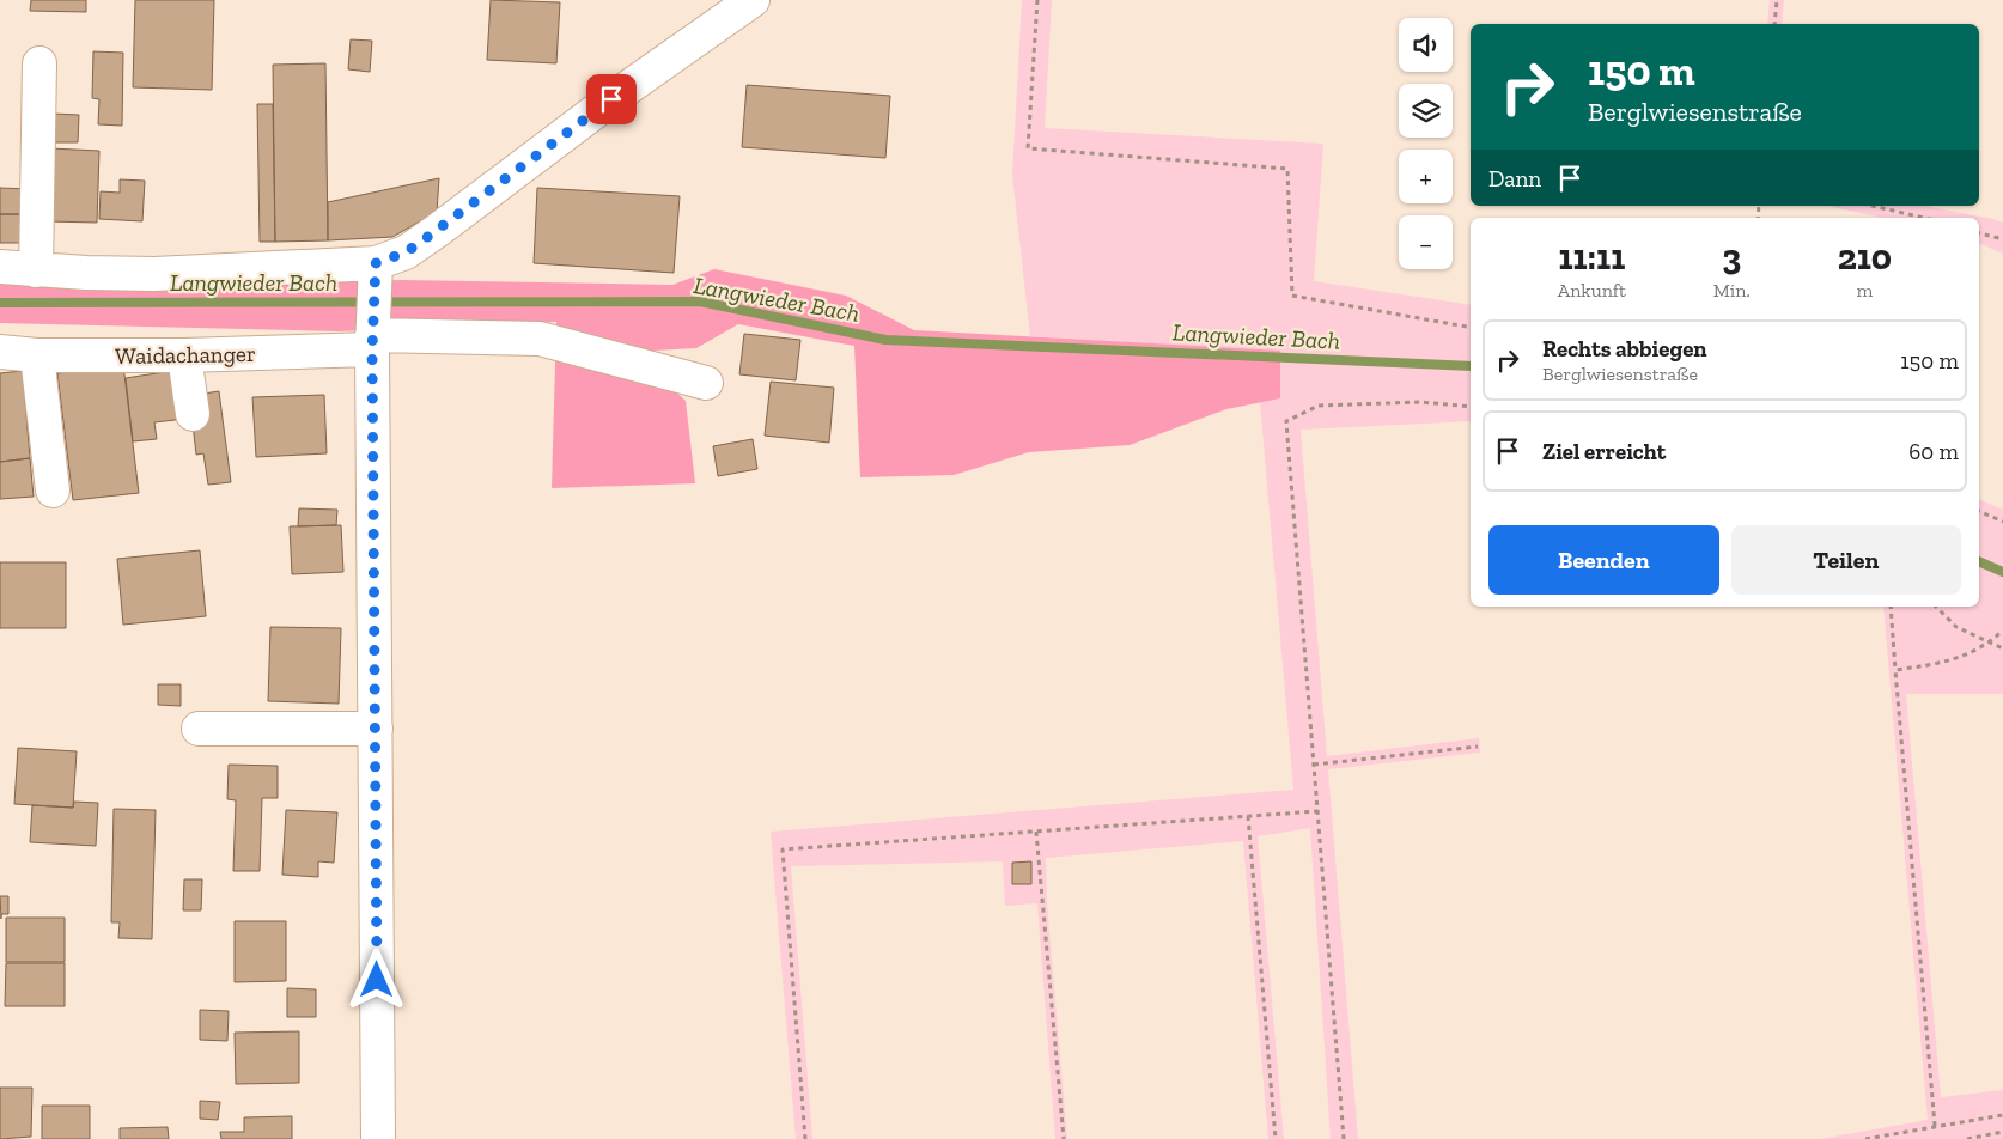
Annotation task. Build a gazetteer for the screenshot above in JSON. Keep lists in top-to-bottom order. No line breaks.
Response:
{"streets":{"street":["Waidachanger"]},"water":["Langwieder Bach"],"page":{"map_buttons":["+","−"],"turn":["150 m","Berglwiesenstraße"],"then":"Dann","eta":["11:11","Ankunft","3","Min.","210","m"],"list":[{"name":"Rechts abbiegen","note":"Berglwiesenstraße","value":"150 m"},{"name":"Ziel erreicht","value":"60 m"}],"buttons":["Beenden","Teilen"]}}
